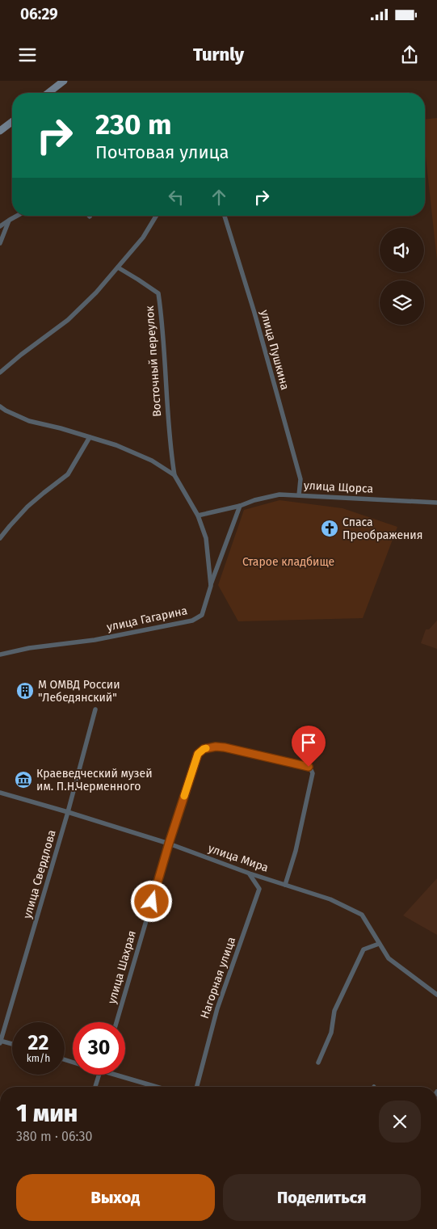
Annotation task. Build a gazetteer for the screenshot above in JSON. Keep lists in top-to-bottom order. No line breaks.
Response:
{"streets":{"street":["улица Пушкина","Восточный переулок","улица Щорса","улица Гагарина","улица Мира","улица Свердлова","улица Шахрая","Нагорная улица"]},"crossings":[["улица Пушкина","улица Щорса"],["Восточный переулок","улица Гагарина"],["улица Щорса","улица Гагарина"],["улица Мира","улица Свердлова"],["улица Мира","улица Шахрая"],["улица Мира","Нагорная улица"]],"parks":["Старое кладбище"],"places":{"church":["Спаса Преображения"],"building":["М ОМВД России \"Лебедянский\""],"museum":["Краеведческий музей им. П.Н.Черменного"]},"page":{"status":"06:29","header":"Turnly","turn":["230 m","Почтовая улица"],"speed":"22 km/h","limit":"30","heading":["1 мин","380 m · 06:30"],"buttons":["Выход","Поделиться"]}}
